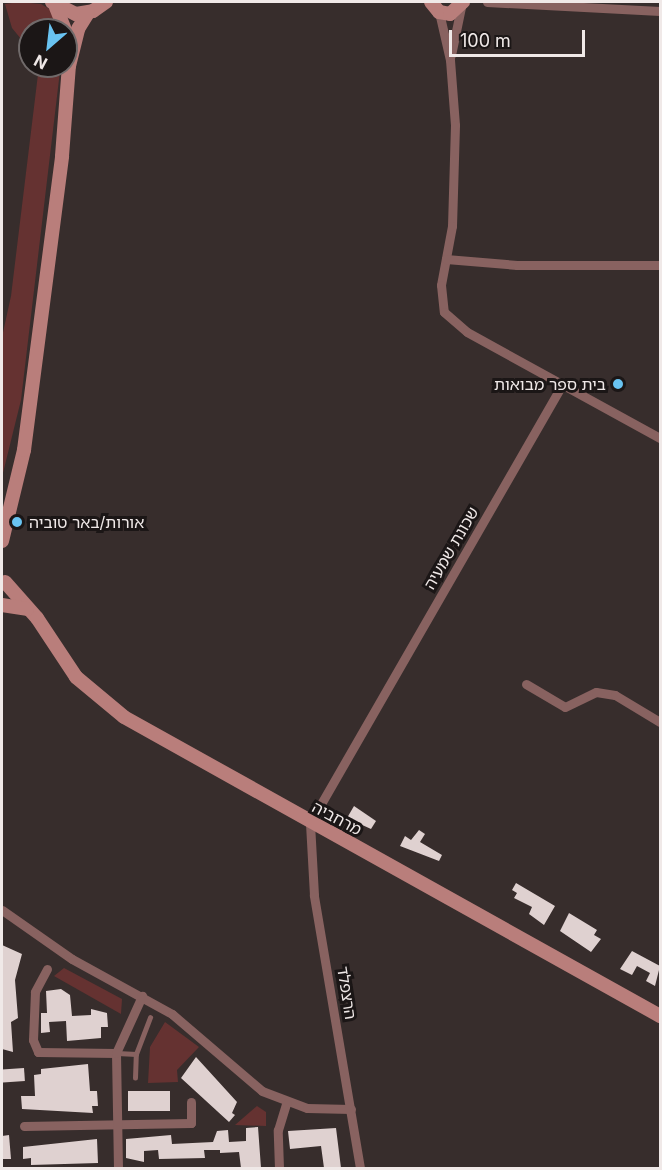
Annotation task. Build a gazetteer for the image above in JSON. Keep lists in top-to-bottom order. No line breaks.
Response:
{"streets":{"street":["שכונת שמעיה","מרחביה","הרצפלד"]},"crossings":[["שכונת שמעיה","מרחביה"],["שכונת שמעיה","הרצפלד"],["מרחביה","הרצפלד"]],"places":["בית ספר מבואות","אורות/באר טוביה"],"scale_bar":"100 m","north":"bottom left"}
